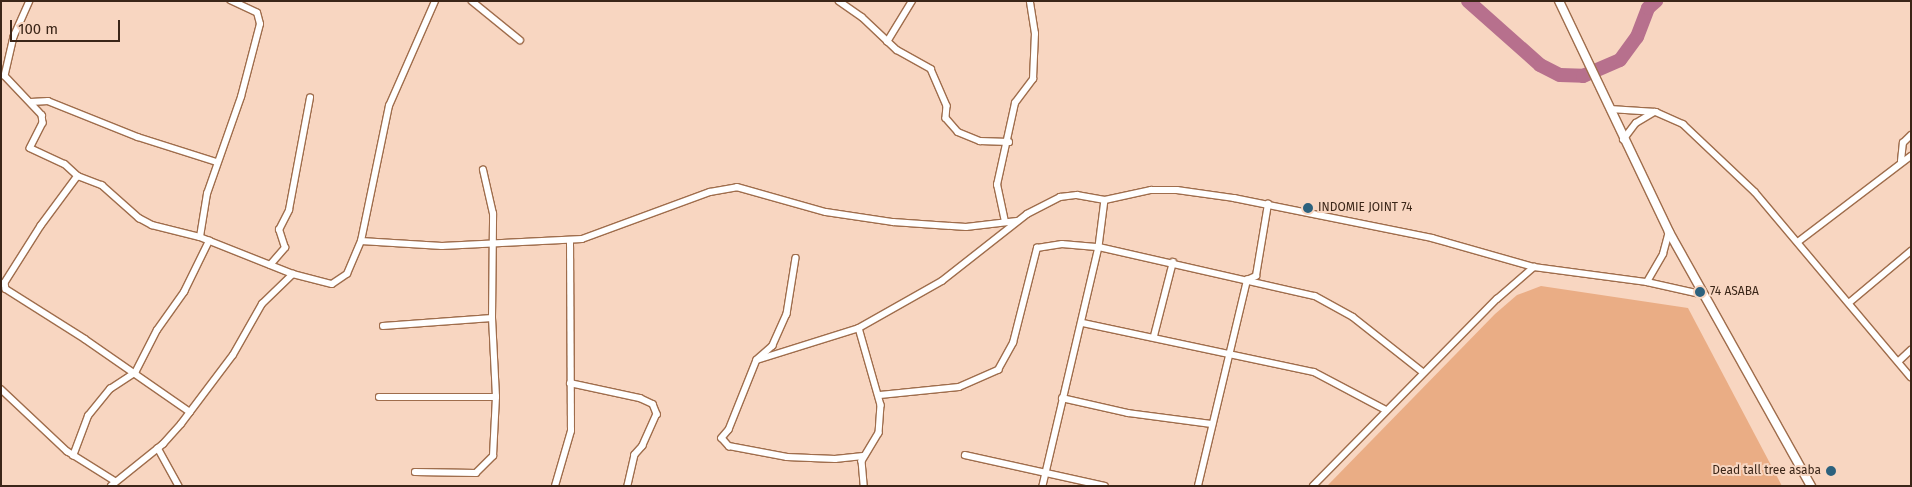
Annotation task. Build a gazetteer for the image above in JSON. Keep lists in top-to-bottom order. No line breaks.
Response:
{"places":["INDOMIE JOINT 74","74 ASABA","Dead tall tree asaba"],"scale_bar":"100 m"}
